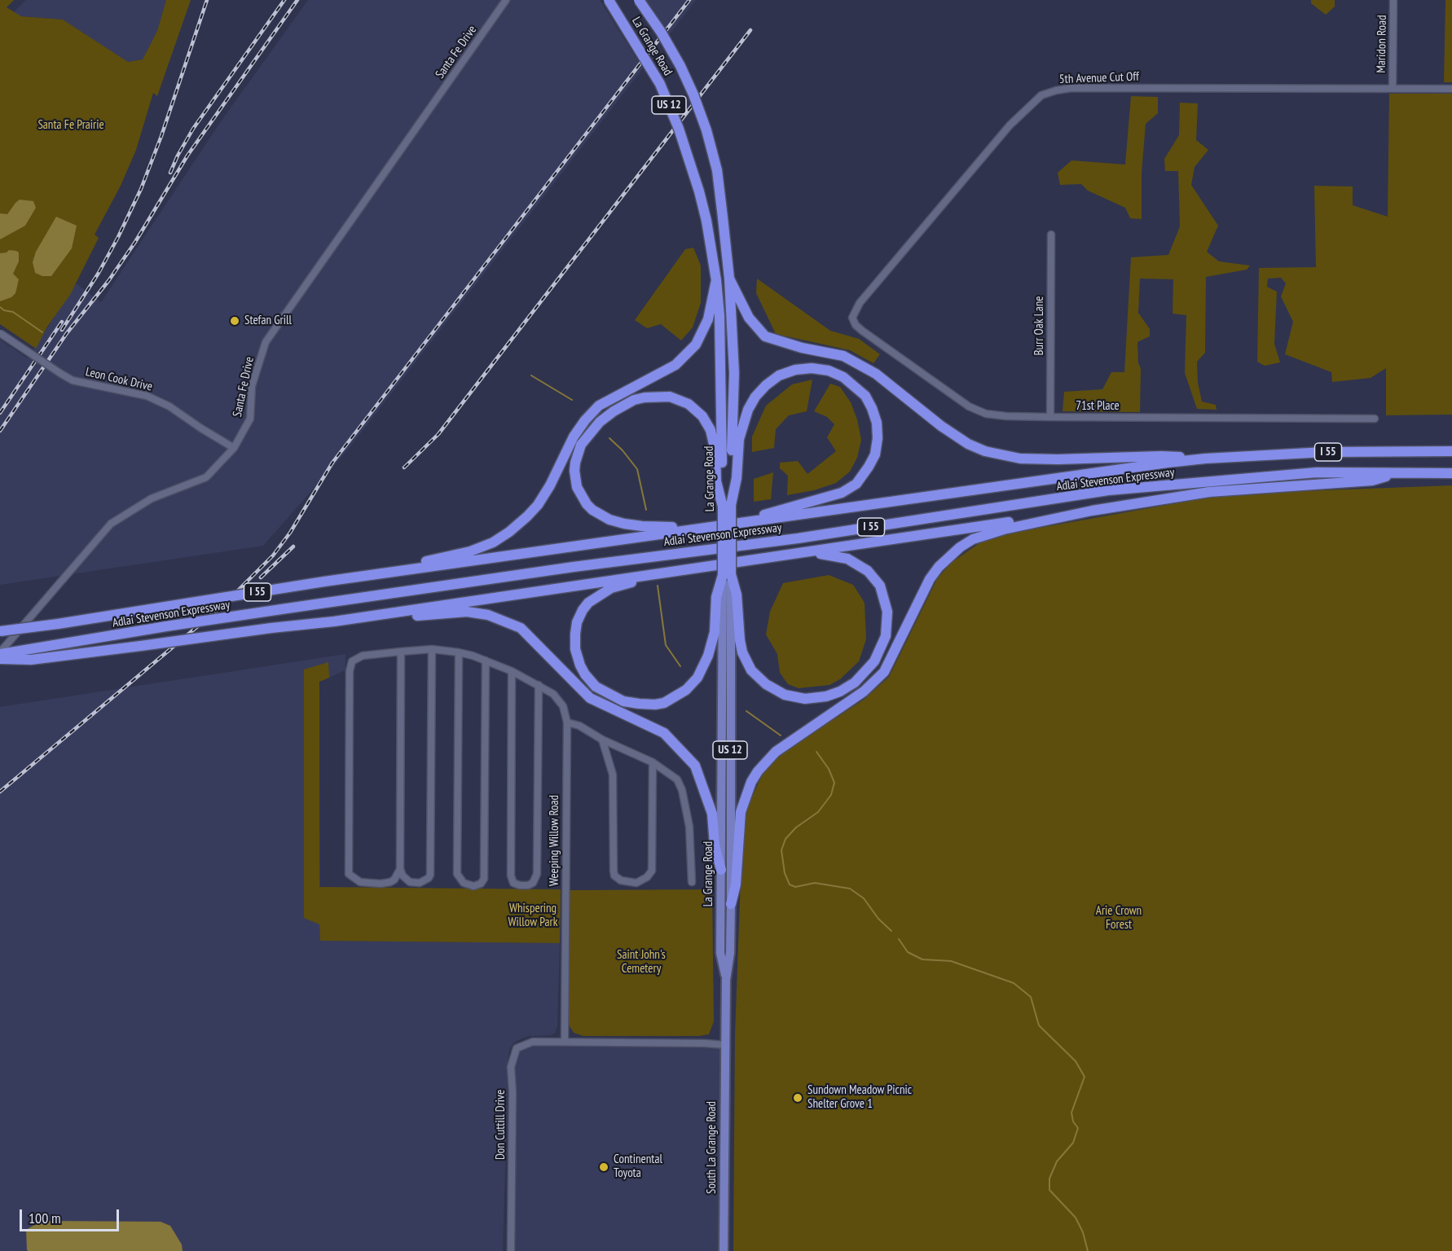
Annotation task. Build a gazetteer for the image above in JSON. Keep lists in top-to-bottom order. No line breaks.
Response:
{"streets":{"highway":["La Grange Road","US 12","I 55","Adlai Stevenson Expressway"],"main road":["South La Grange Road"],"street":["Maridon Road","Santa Fe Drive","5th Avenue Cut Off","Burr Oak Lane","Leon Cook Drive","71st Place","Weeping Willow Road","Don Cuttill Drive"]},"crossings":[["Maridon Road","5th Avenue Cut Off"],["La Grange Road","South La Grange Road"],["Santa Fe Drive","Leon Cook Drive"],["Santa Fe Drive","Adlai Stevenson Expressway"],["5th Avenue Cut Off","71st Place"],["Burr Oak Lane","71st Place"],["Weeping Willow Road","Don Cuttill Drive"]],"parks":["Santa Fe Prairie","Whispering Willow Park","Arie Crown Forest","Saint John's Cemetery"],"places":["Stefan Grill","Sundown Meadow Picnic Shelter Grove 1","Continental Toyota"],"scale_bar":"100 m"}
